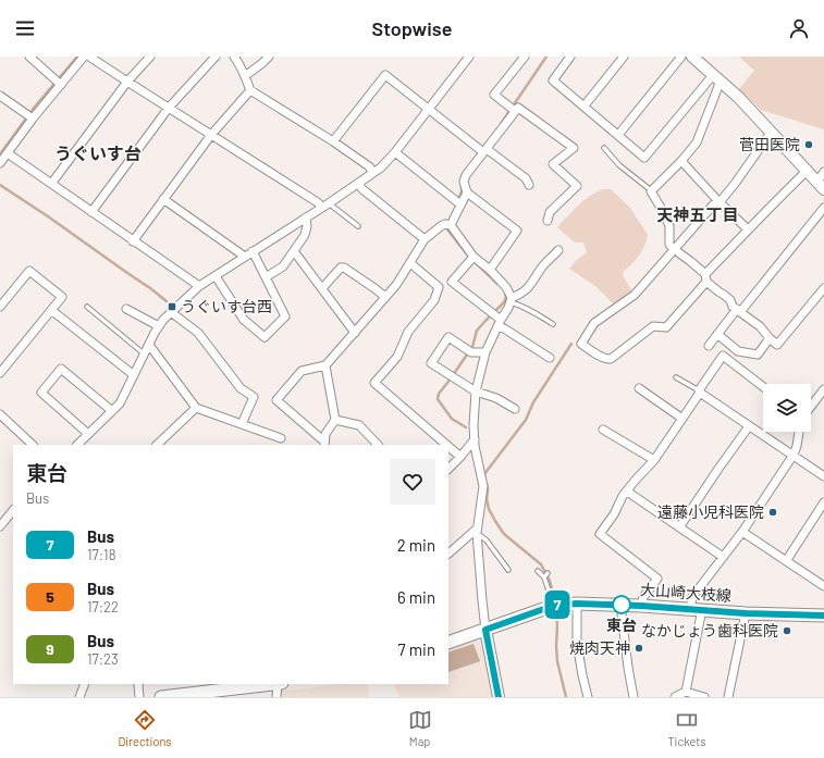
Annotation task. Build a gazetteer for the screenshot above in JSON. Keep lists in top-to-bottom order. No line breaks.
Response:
{"streets":{"main road":["大山崎大枝線"]},"districts":["うぐいす台","天神五丁目"],"places":{"other":["菅田医院","遠藤小児科医院","東台","なかじょう歯科医院","焼肉天神"],"transit":["うぐいす台西"]},"lines":["bus line 7"],"page":{"header":"Stopwise","on_map":"7","heading":["東台","Bus"],"list":[{"mark":"7","name":"Bus","note":"17:18","value":"2 min"},{"mark":"5","name":"Bus","note":"17:22","value":"6 min"},{"mark":"9","name":"Bus","note":"17:23","value":"7 min"}],"tabs":["Directions","Map","Tickets"]}}
